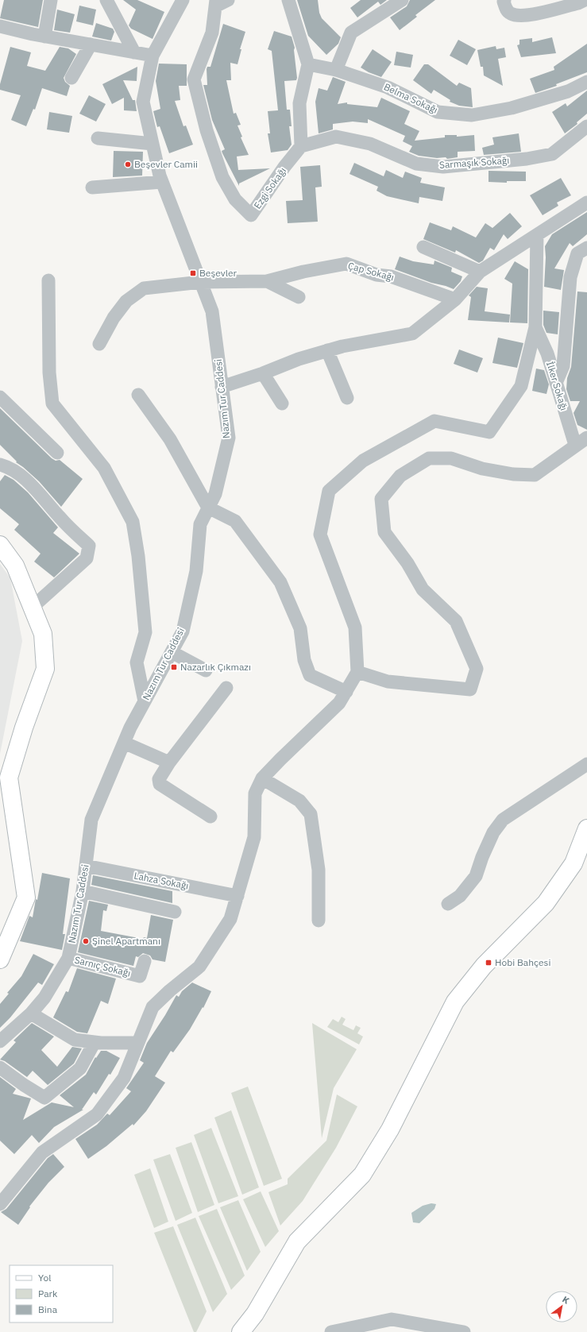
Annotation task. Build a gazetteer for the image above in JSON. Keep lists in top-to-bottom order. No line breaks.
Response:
{"streets":{"street":["Belma Sokağı","Sarmaşık Sokağı","Ezgi Sokağı","Çap Sokağı","İlker Sokağı","Nazım Tur Caddesi","Lahza Sokağı","Sarnıç Sokağı"]},"crossings":[["Sarmaşık Sokağı","Ezgi Sokağı"],["Çap Sokağı","Nazım Tur Caddesi"],["Nazım Tur Caddesi","Lahza Sokağı"],["Nazım Tur Caddesi","Sarnıç Sokağı"]],"places":{"other":["Beşevler Camii","Şinel Apartmanı"],"transit":["Beşevler","Nazarlık Çıkmazı","Hobi Bahçesi"]},"legend":["Yol","Park","Bina"],"north":"top right"}
